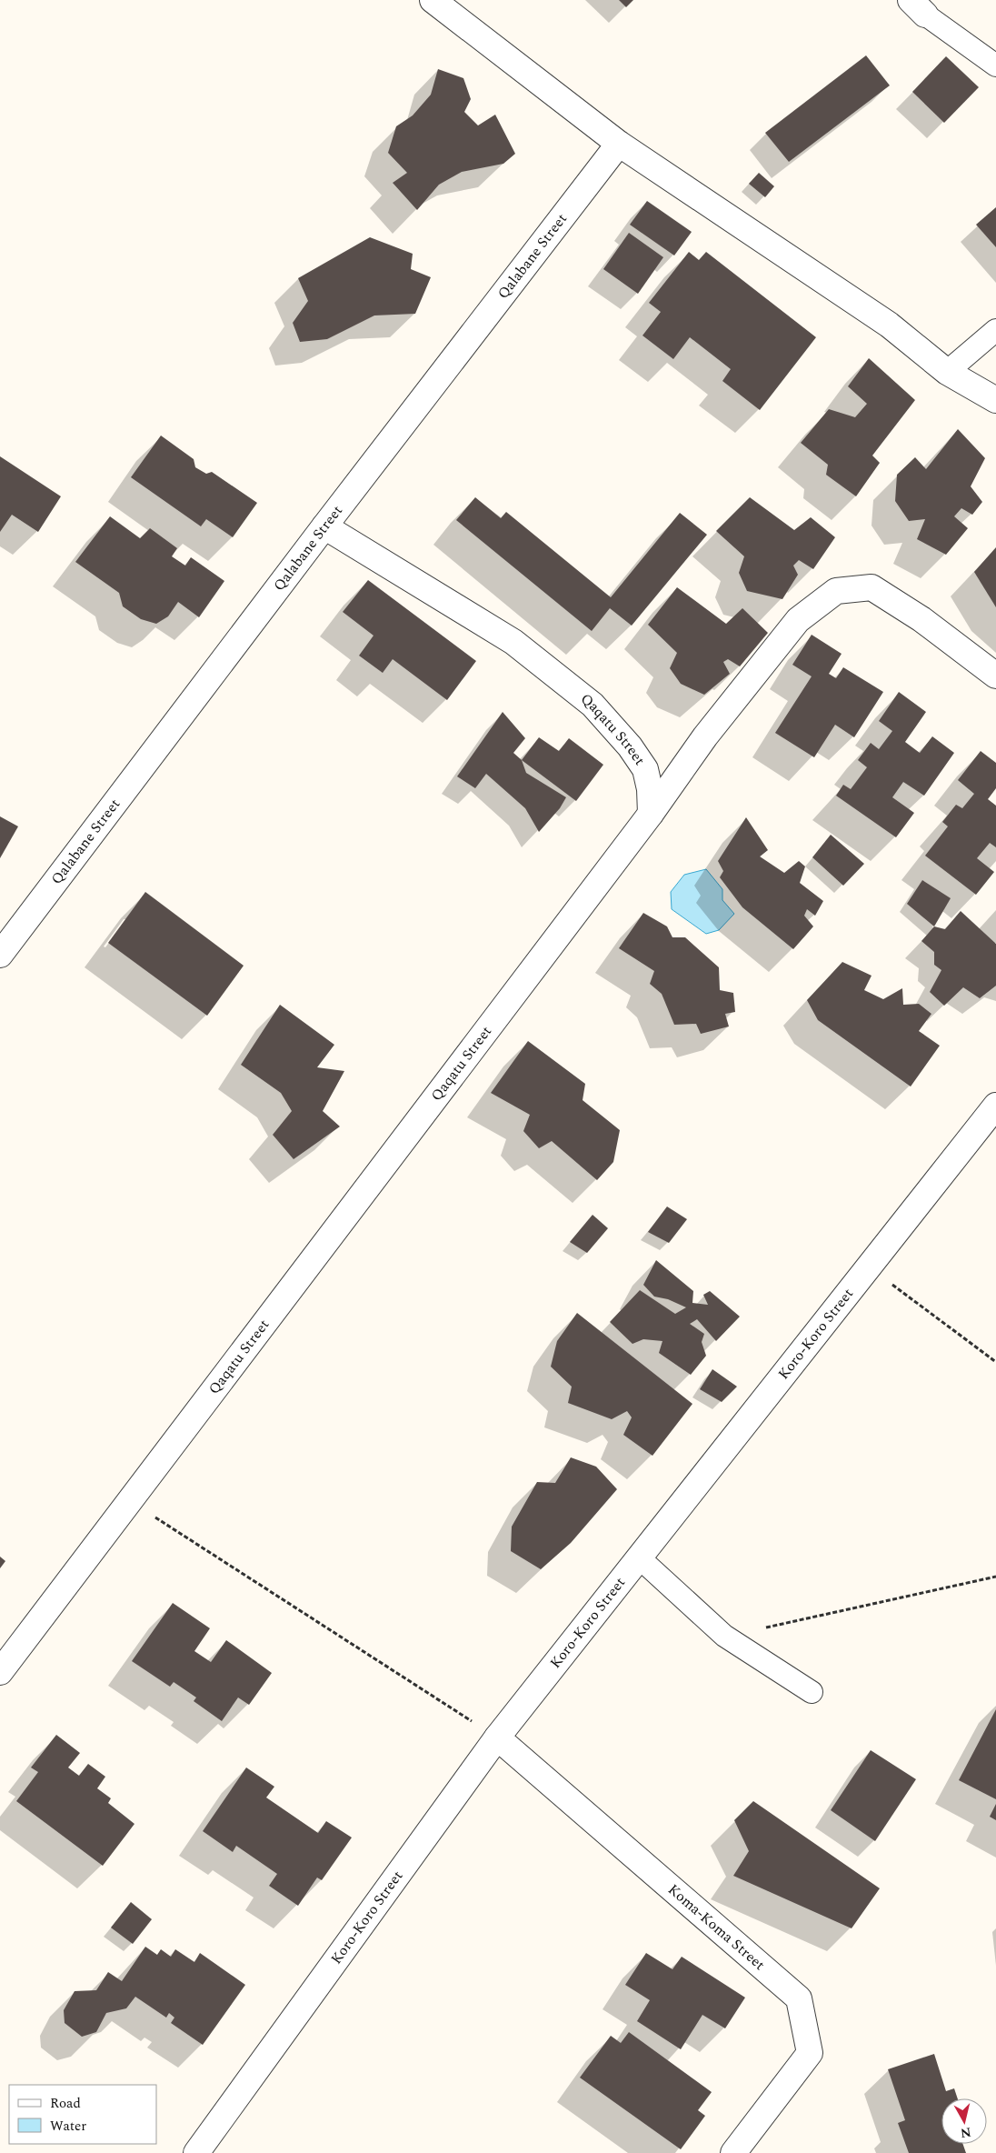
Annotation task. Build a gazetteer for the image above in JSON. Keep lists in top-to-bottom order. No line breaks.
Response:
{"streets":{"street":["Qalabane Street","Qaqatu Street","Koro-Koro Street","Koma-Koma Street"]},"crossings":[["Qalabane Street","Qaqatu Street"],["Koro-Koro Street","Koma-Koma Street"]],"legend":["Road","Water"],"north":"bottom"}
